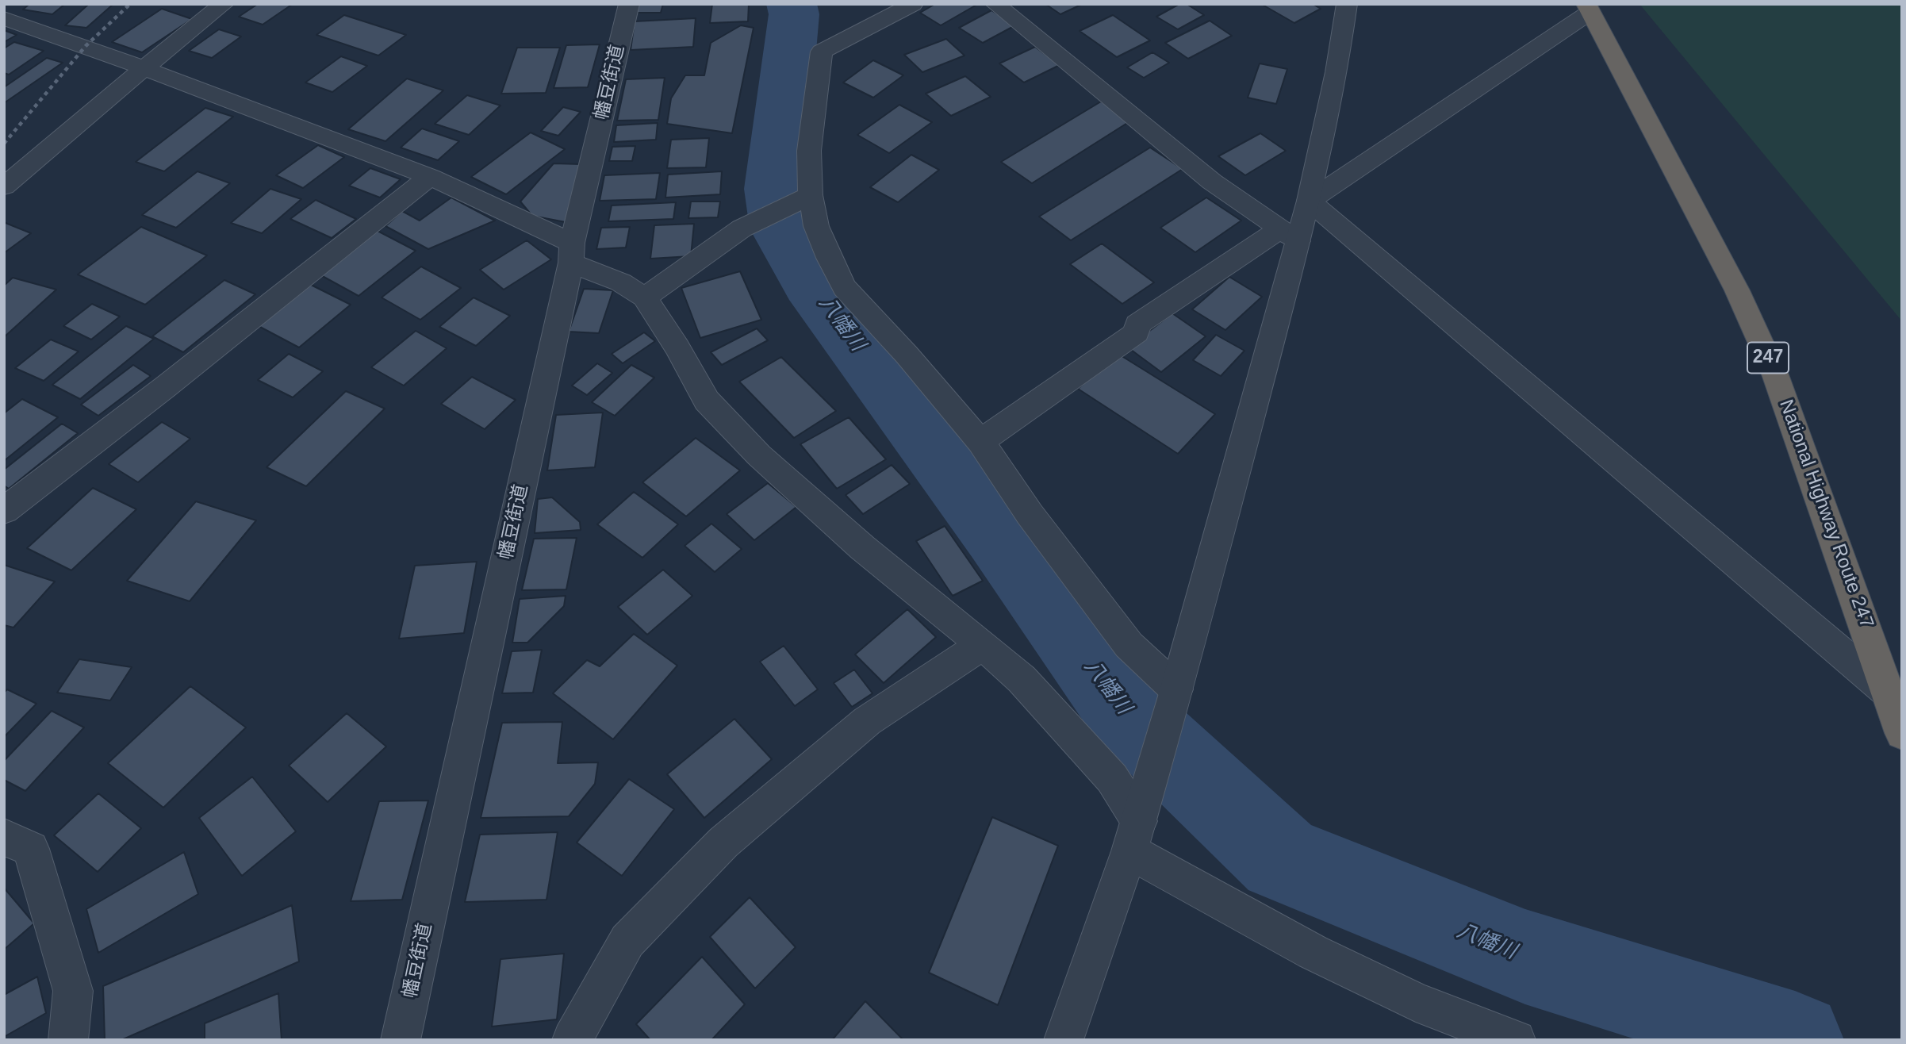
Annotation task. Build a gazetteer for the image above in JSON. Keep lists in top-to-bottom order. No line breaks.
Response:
{"streets":{"highway":["247","National Highway Route 247"],"street":["幡豆街道"]},"water":["八幡川"]}
